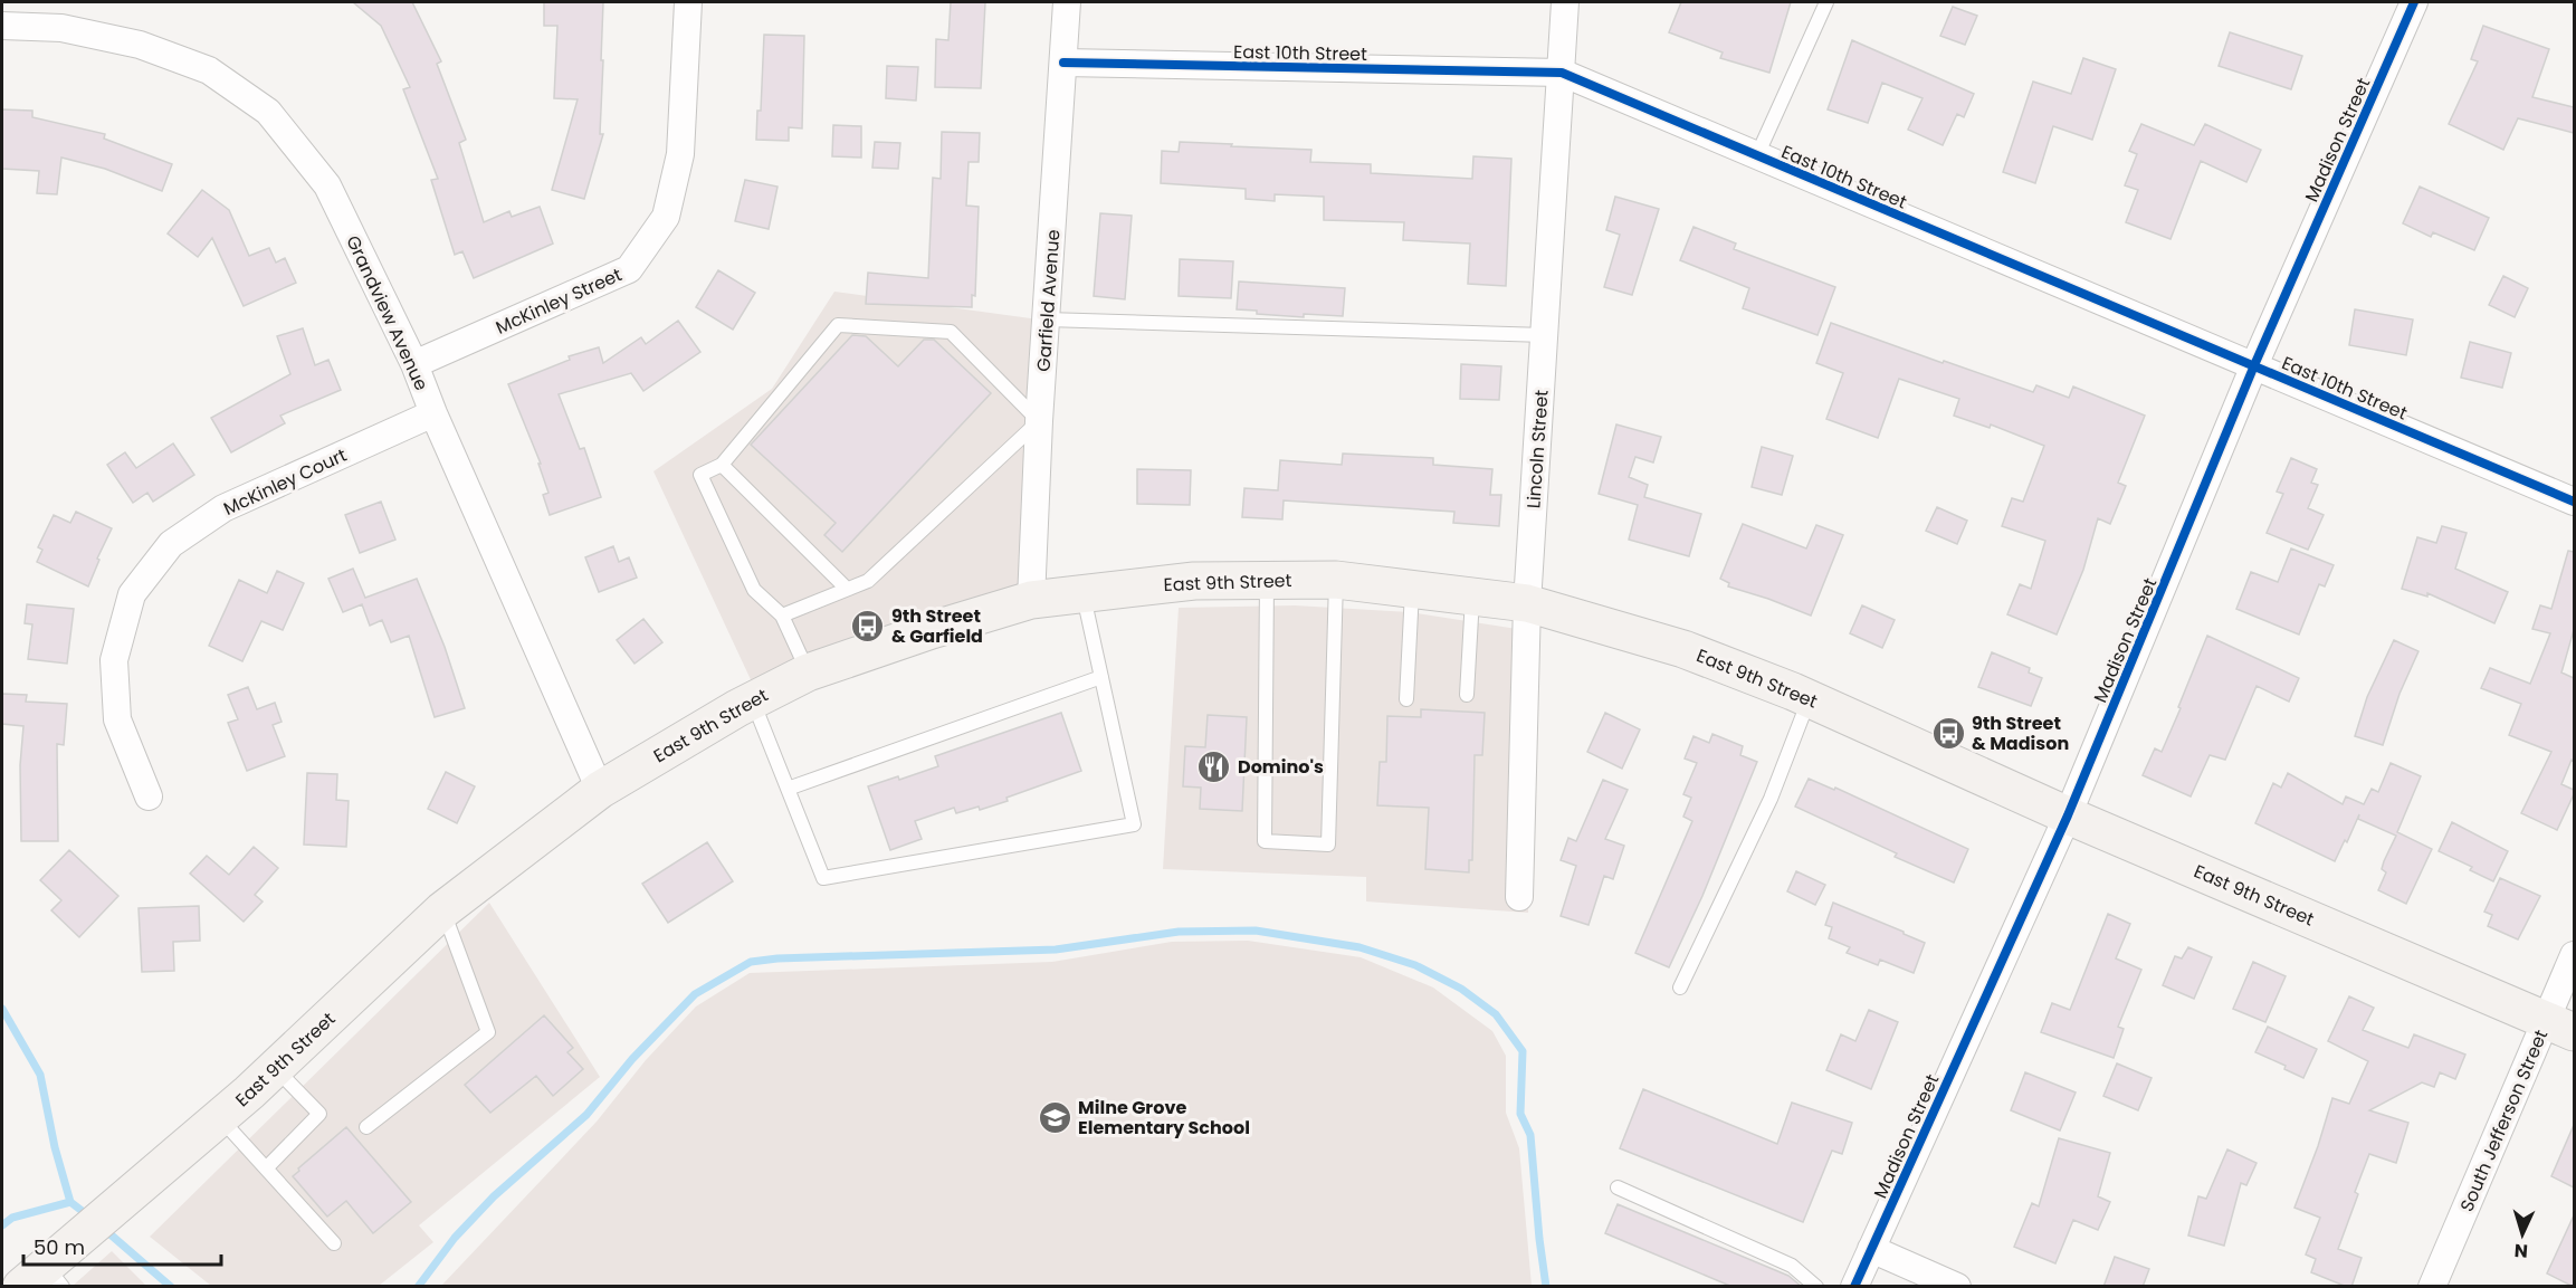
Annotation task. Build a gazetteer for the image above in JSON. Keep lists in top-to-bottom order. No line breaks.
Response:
{"streets":{"main road":["East 9th Street"],"street":["East 10th Street","Madison Street","McKinley Street","Garfield Avenue","Grandview Avenue","Lincoln Street","McKinley Court","South Jefferson Street"]},"crossings":[["East 10th Street","Madison Street"],["East 10th Street","Garfield Avenue"],["East 10th Street","Lincoln Street"],["Madison Street","East 9th Street"],["McKinley Street","Grandview Avenue"],["Garfield Avenue","East 9th Street"],["Grandview Avenue","McKinley Court"],["Grandview Avenue","East 9th Street"],["Lincoln Street","East 9th Street"],["East 9th Street","South Jefferson Street"]],"places":{"bus stop":["9th Street & Garfield","9th Street & Madison"],"restaurant":["Domino's"],"school or university":["Milne Grove Elementary School"]},"scale_bar":"50 m","north":"bottom"}
